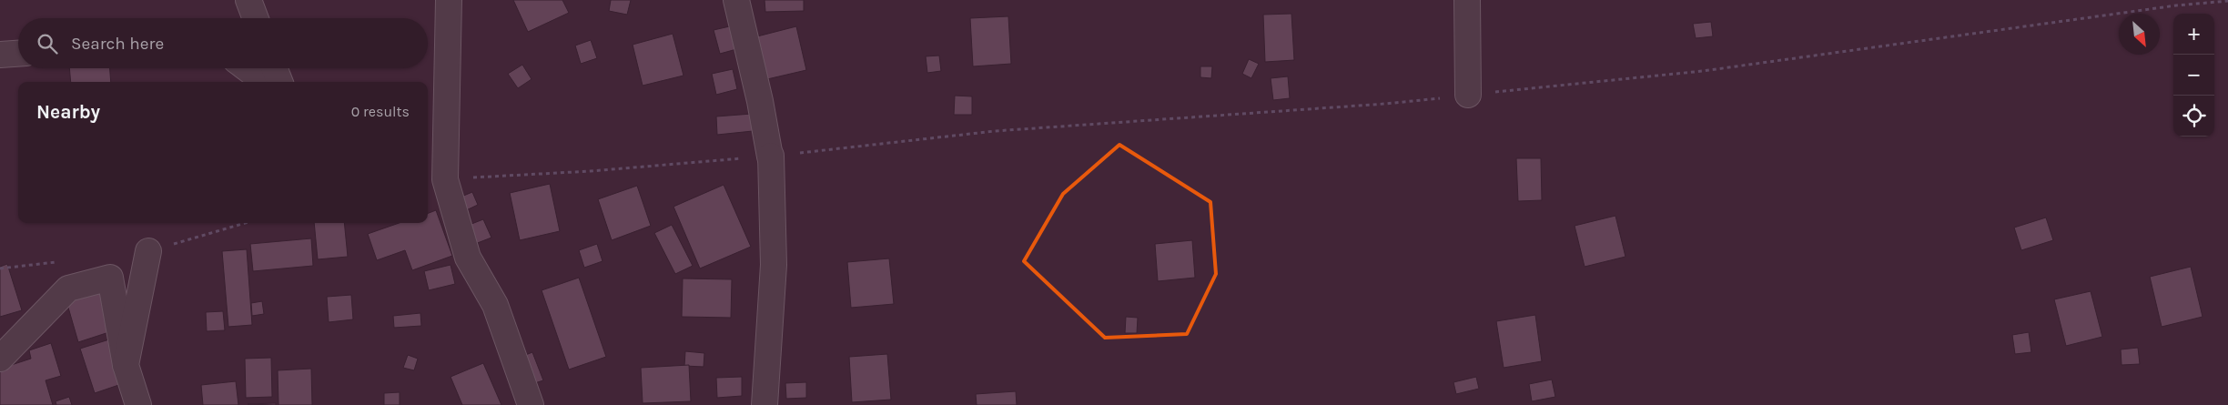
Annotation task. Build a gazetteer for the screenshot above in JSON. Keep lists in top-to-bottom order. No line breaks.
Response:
{"north":"bottom right","page":{"map_buttons":["+","−"],"search":"Search here","heading":["Nearby","0 results"]}}
